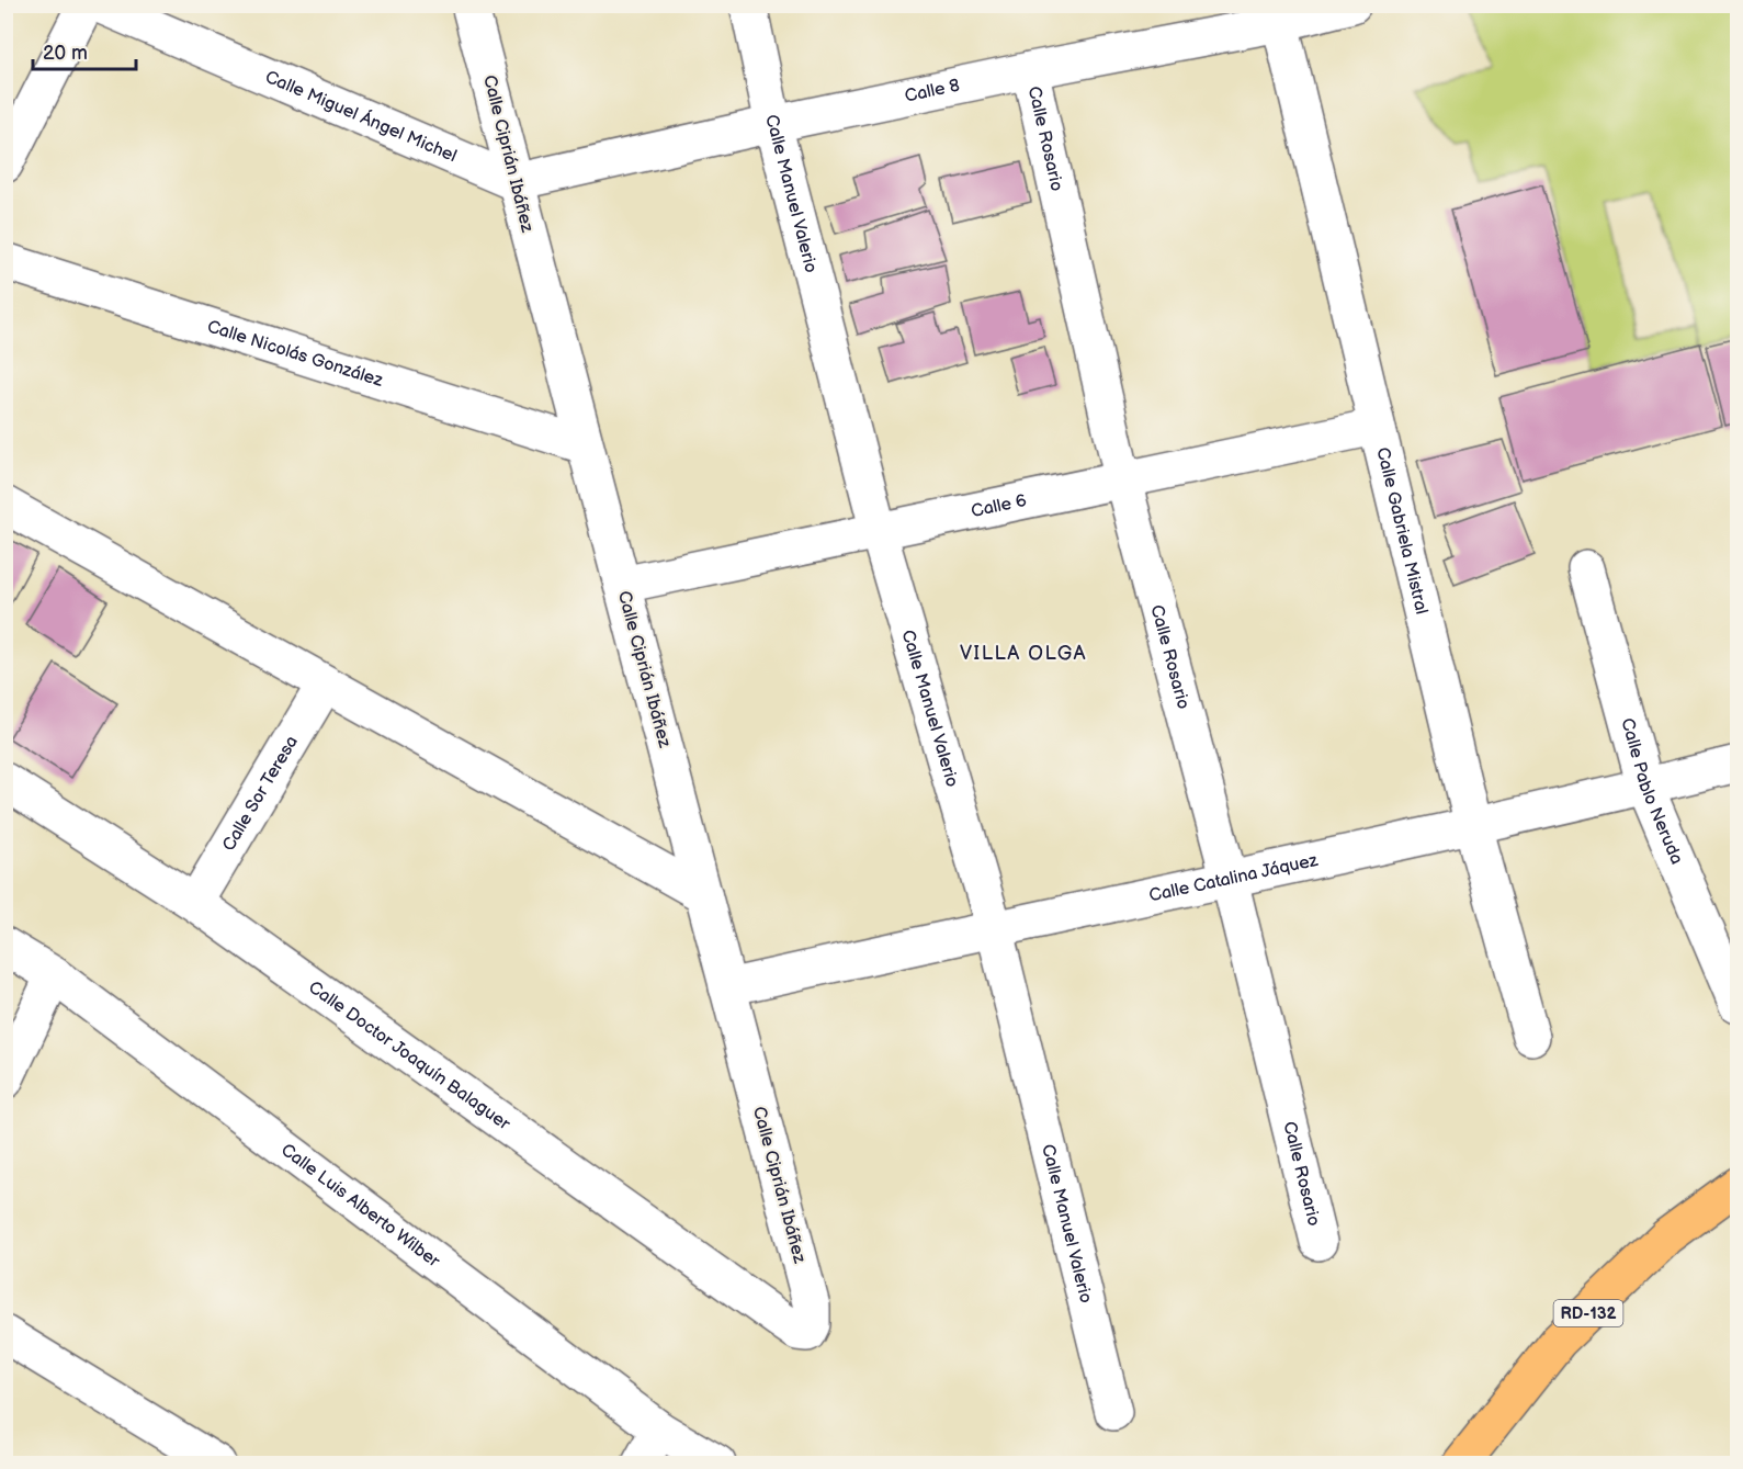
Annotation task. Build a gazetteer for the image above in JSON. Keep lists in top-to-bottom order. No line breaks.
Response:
{"streets":{"main road":["RD-132"],"street":["Calle 8","Calle Miguel Ángel Michel","Calle Rosario","Calle Ciprián Ibáñez","Calle Manuel Valerio","Calle Nicolás González","Calle 6","Calle Gabriela Mistral","Calle Pablo Neruda","Calle Sor Teresa","Calle Catalina Jáquez","Calle Doctor Joaquín Balaguer","Calle Luis Alberto Wilber"]},"crossings":[["Calle 8","Calle Miguel Ángel Michel"],["Calle 8","Calle Rosario"],["Calle 8","Calle Ciprián Ibáñez"],["Calle 8","Calle Manuel Valerio"],["Calle 8","Calle Gabriela Mistral"],["Calle Miguel Ángel Michel","Calle Ciprián Ibáñez"],["Calle Rosario","Calle 6"],["Calle Rosario","Calle Catalina Jáquez"],["Calle Ciprián Ibáñez","Calle Nicolás González"],["Calle Ciprián Ibáñez","Calle 6"],["Calle Ciprián Ibáñez","Calle Catalina Jáquez"],["Calle Ciprián Ibáñez","Calle Doctor Joaquín Balaguer"],["Calle Manuel Valerio","Calle 6"],["Calle Manuel Valerio","Calle Catalina Jáquez"],["Calle 6","Calle Gabriela Mistral"],["Calle Gabriela Mistral","Calle Catalina Jáquez"],["Calle Pablo Neruda","Calle Catalina Jáquez"],["Calle Sor Teresa","Calle Doctor Joaquín Balaguer"]],"districts":["VILLA OLGA"],"scale_bar":"20 m"}
